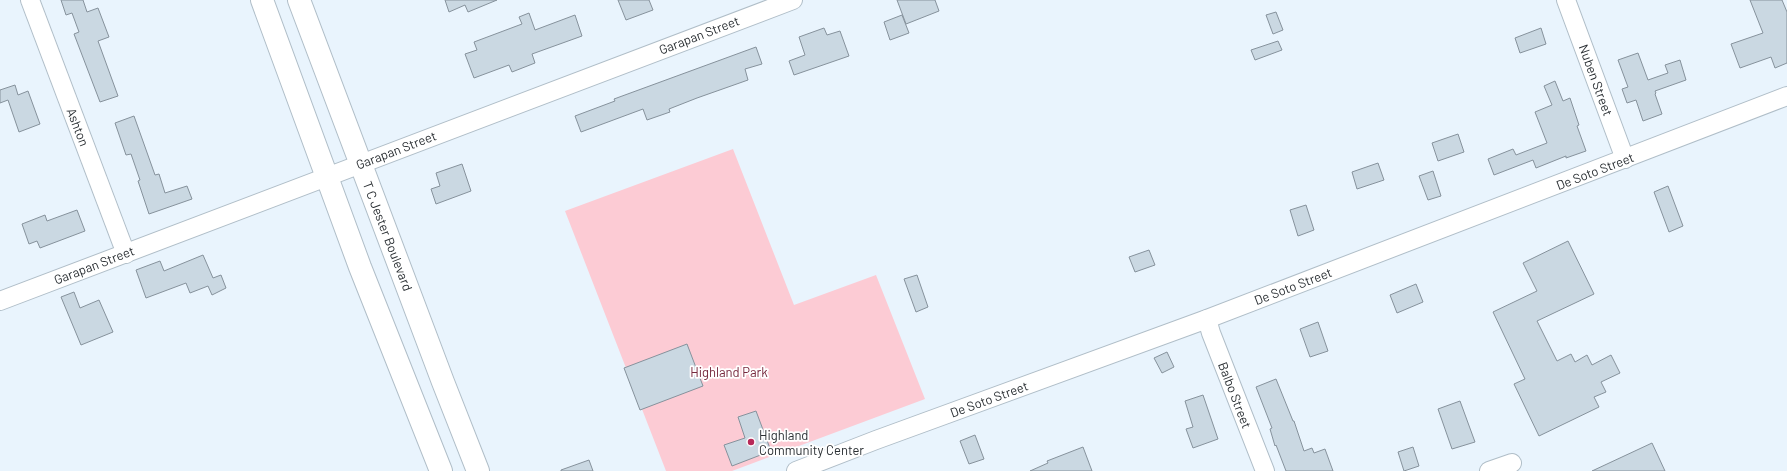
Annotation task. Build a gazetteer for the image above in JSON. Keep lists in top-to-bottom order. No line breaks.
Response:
{"streets":{"main road":["T C Jester Boulevard"],"street":["Garapan Street","Nuben Street","Ashton","De Soto Street","Balbo Street"]},"crossings":[["Garapan Street","Ashton"],["Garapan Street","T C Jester Boulevard"],["Nuben Street","De Soto Street"],["De Soto Street","Balbo Street"]],"parks":["Highland Park"],"places":["Highland Community Center"]}
